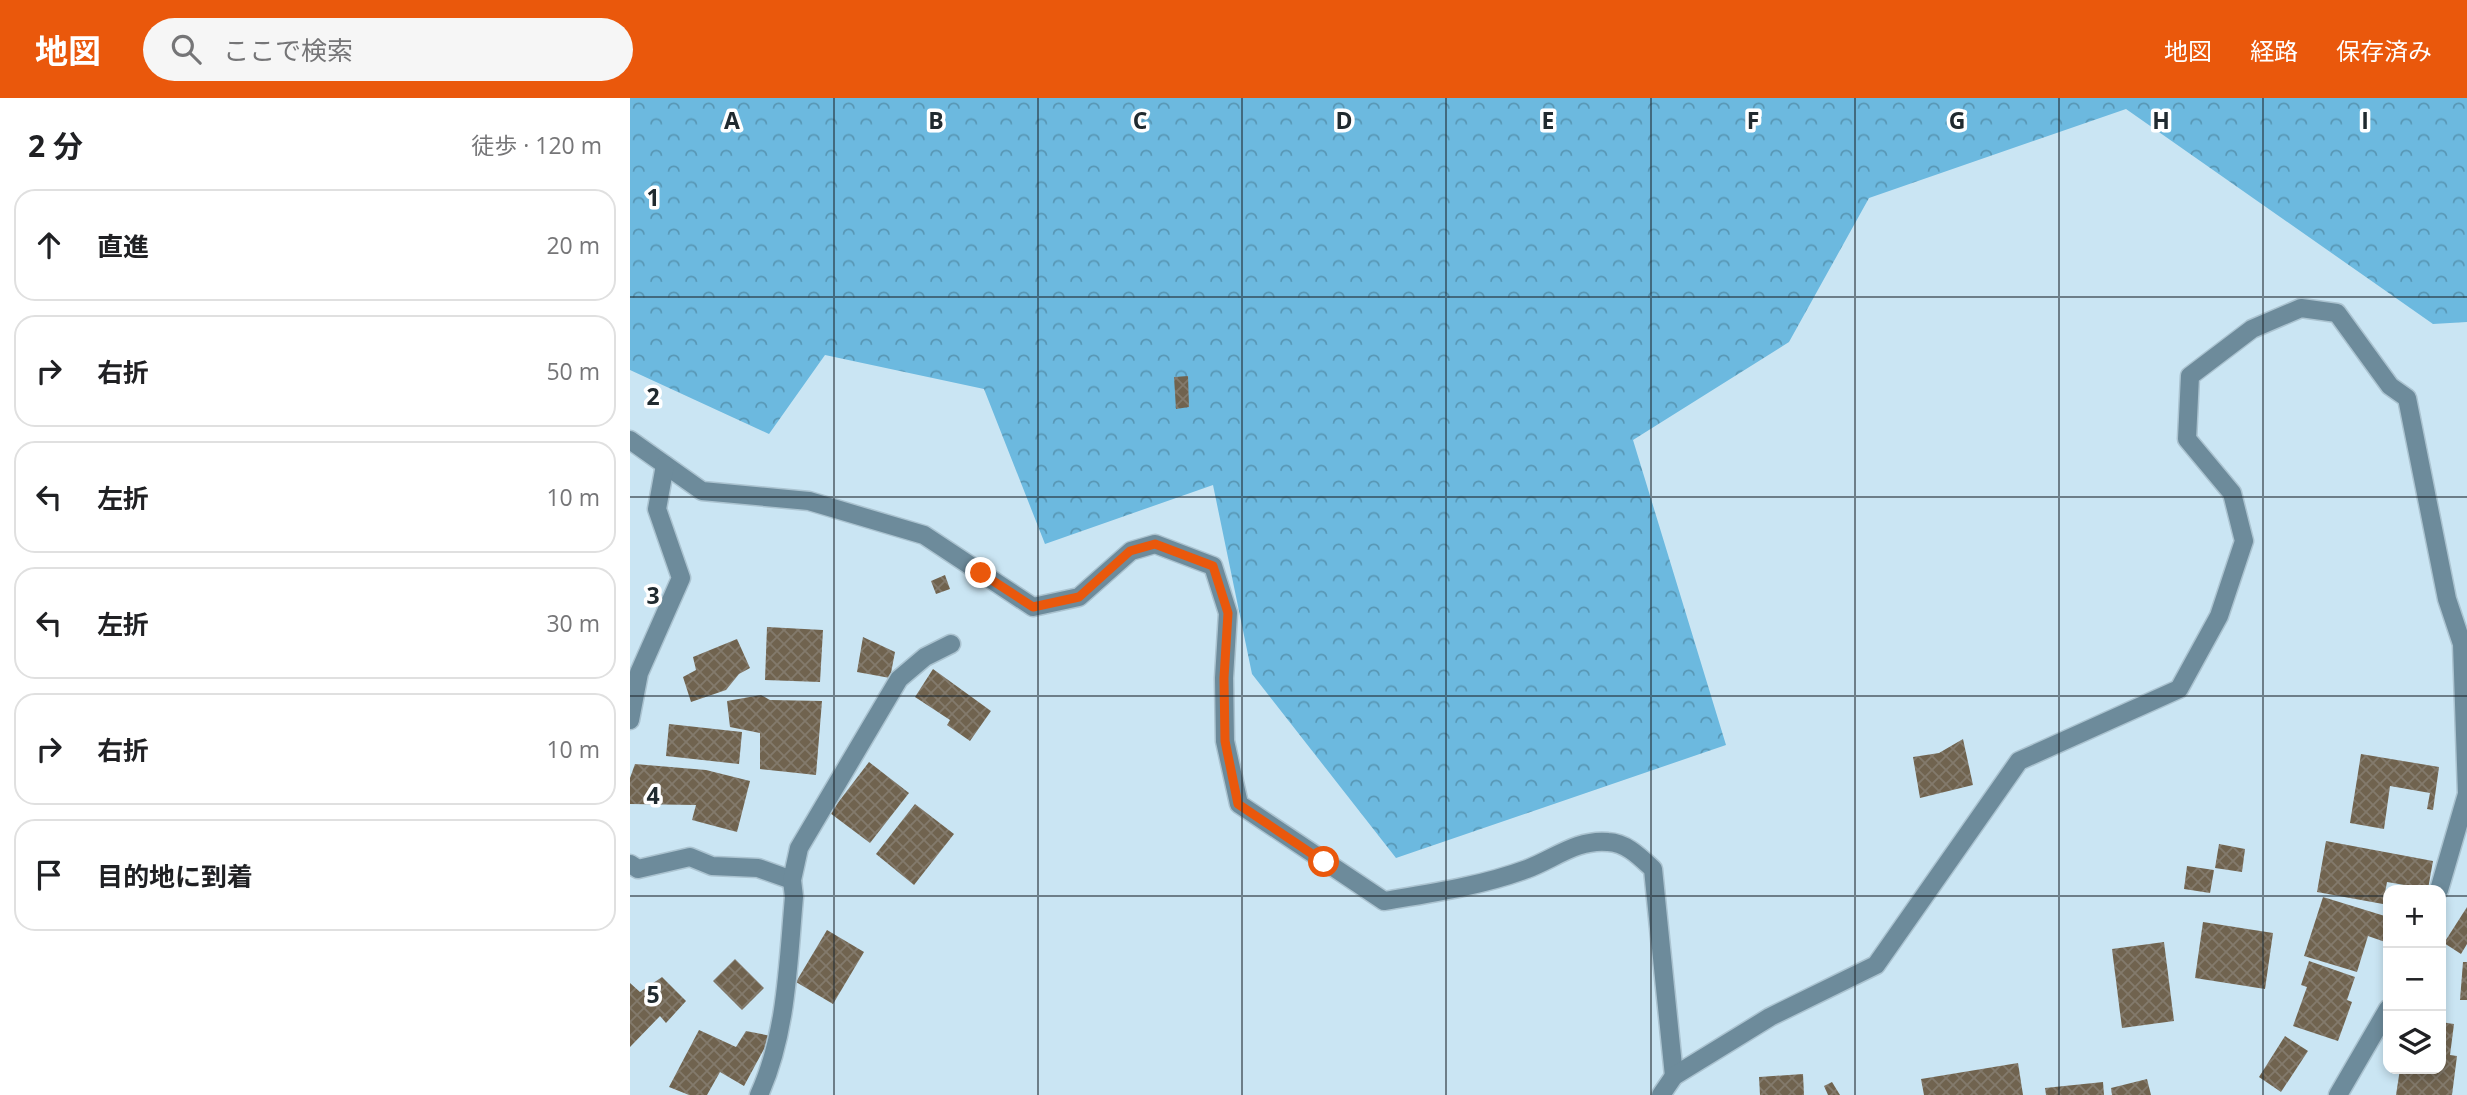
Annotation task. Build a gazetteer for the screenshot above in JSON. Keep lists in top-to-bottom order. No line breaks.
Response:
{"page":{"header":"地図","search":"ここで検索","nav":["地図","経路","保存済み"],"heading":["2 分","徒歩 · 120 m"],"list":[["直進","20 m"],["右折","50 m"],["左折","10 m"],["左折","30 m"],["右折","10 m"],"目的地に到着"],"map_buttons":["+","−"]},"grid":{"columns":["A","B","C","D","E","F","G","H","I"],"rows":["1","2","3","4","5"]}}
